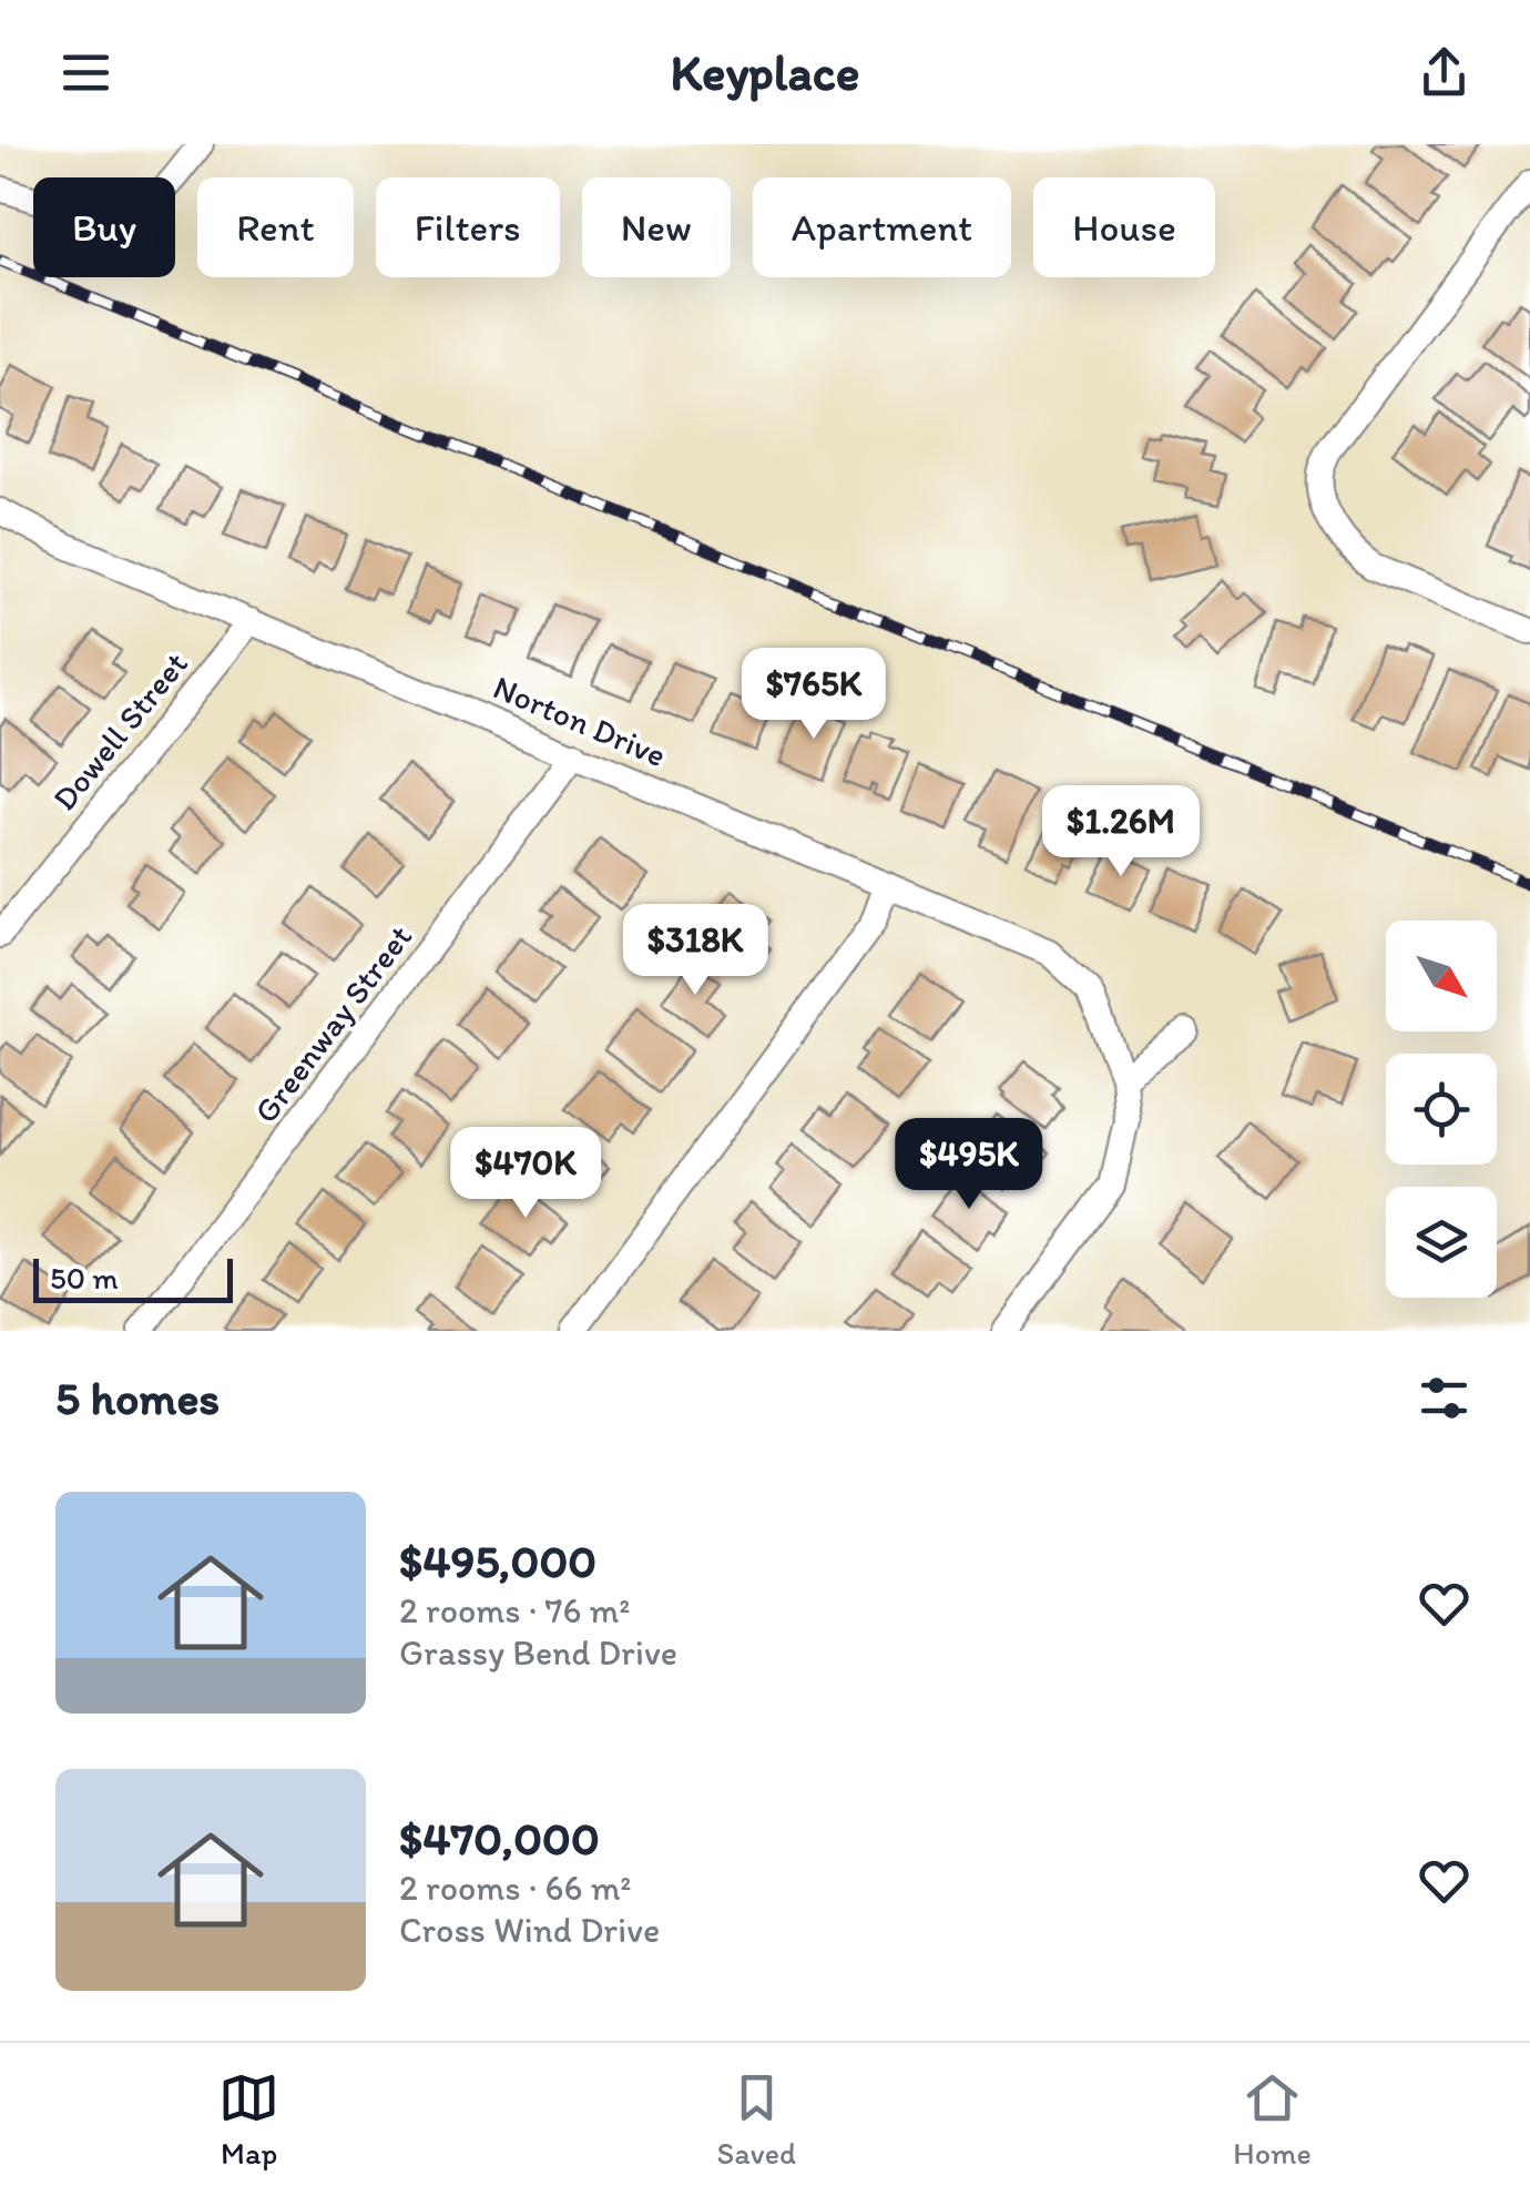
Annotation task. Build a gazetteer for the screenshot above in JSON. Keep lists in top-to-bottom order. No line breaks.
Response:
{"streets":{"street":["Norton Drive","Dowell Street","Greenway Street"]},"crossings":[["Norton Drive","Dowell Street"],["Norton Drive","Greenway Street"]],"scale_bar":"50 m","north":"bottom right","page":{"header":"Keyplace","chip":["Buy","Rent","Filters","New","Apartment","House"],"price":["$765K","$1.26M","$318K","$495K","$470K"],"scale":"50 m","heading":"5 homes","list":[{"name":"$495,000","note":"2 rooms · 76 m² · Grassy Bend Drive"},{"name":"$470,000","note":"2 rooms · 66 m² · Cross Wind Drive"}],"tabs":["Map","Saved","Home"]}}
